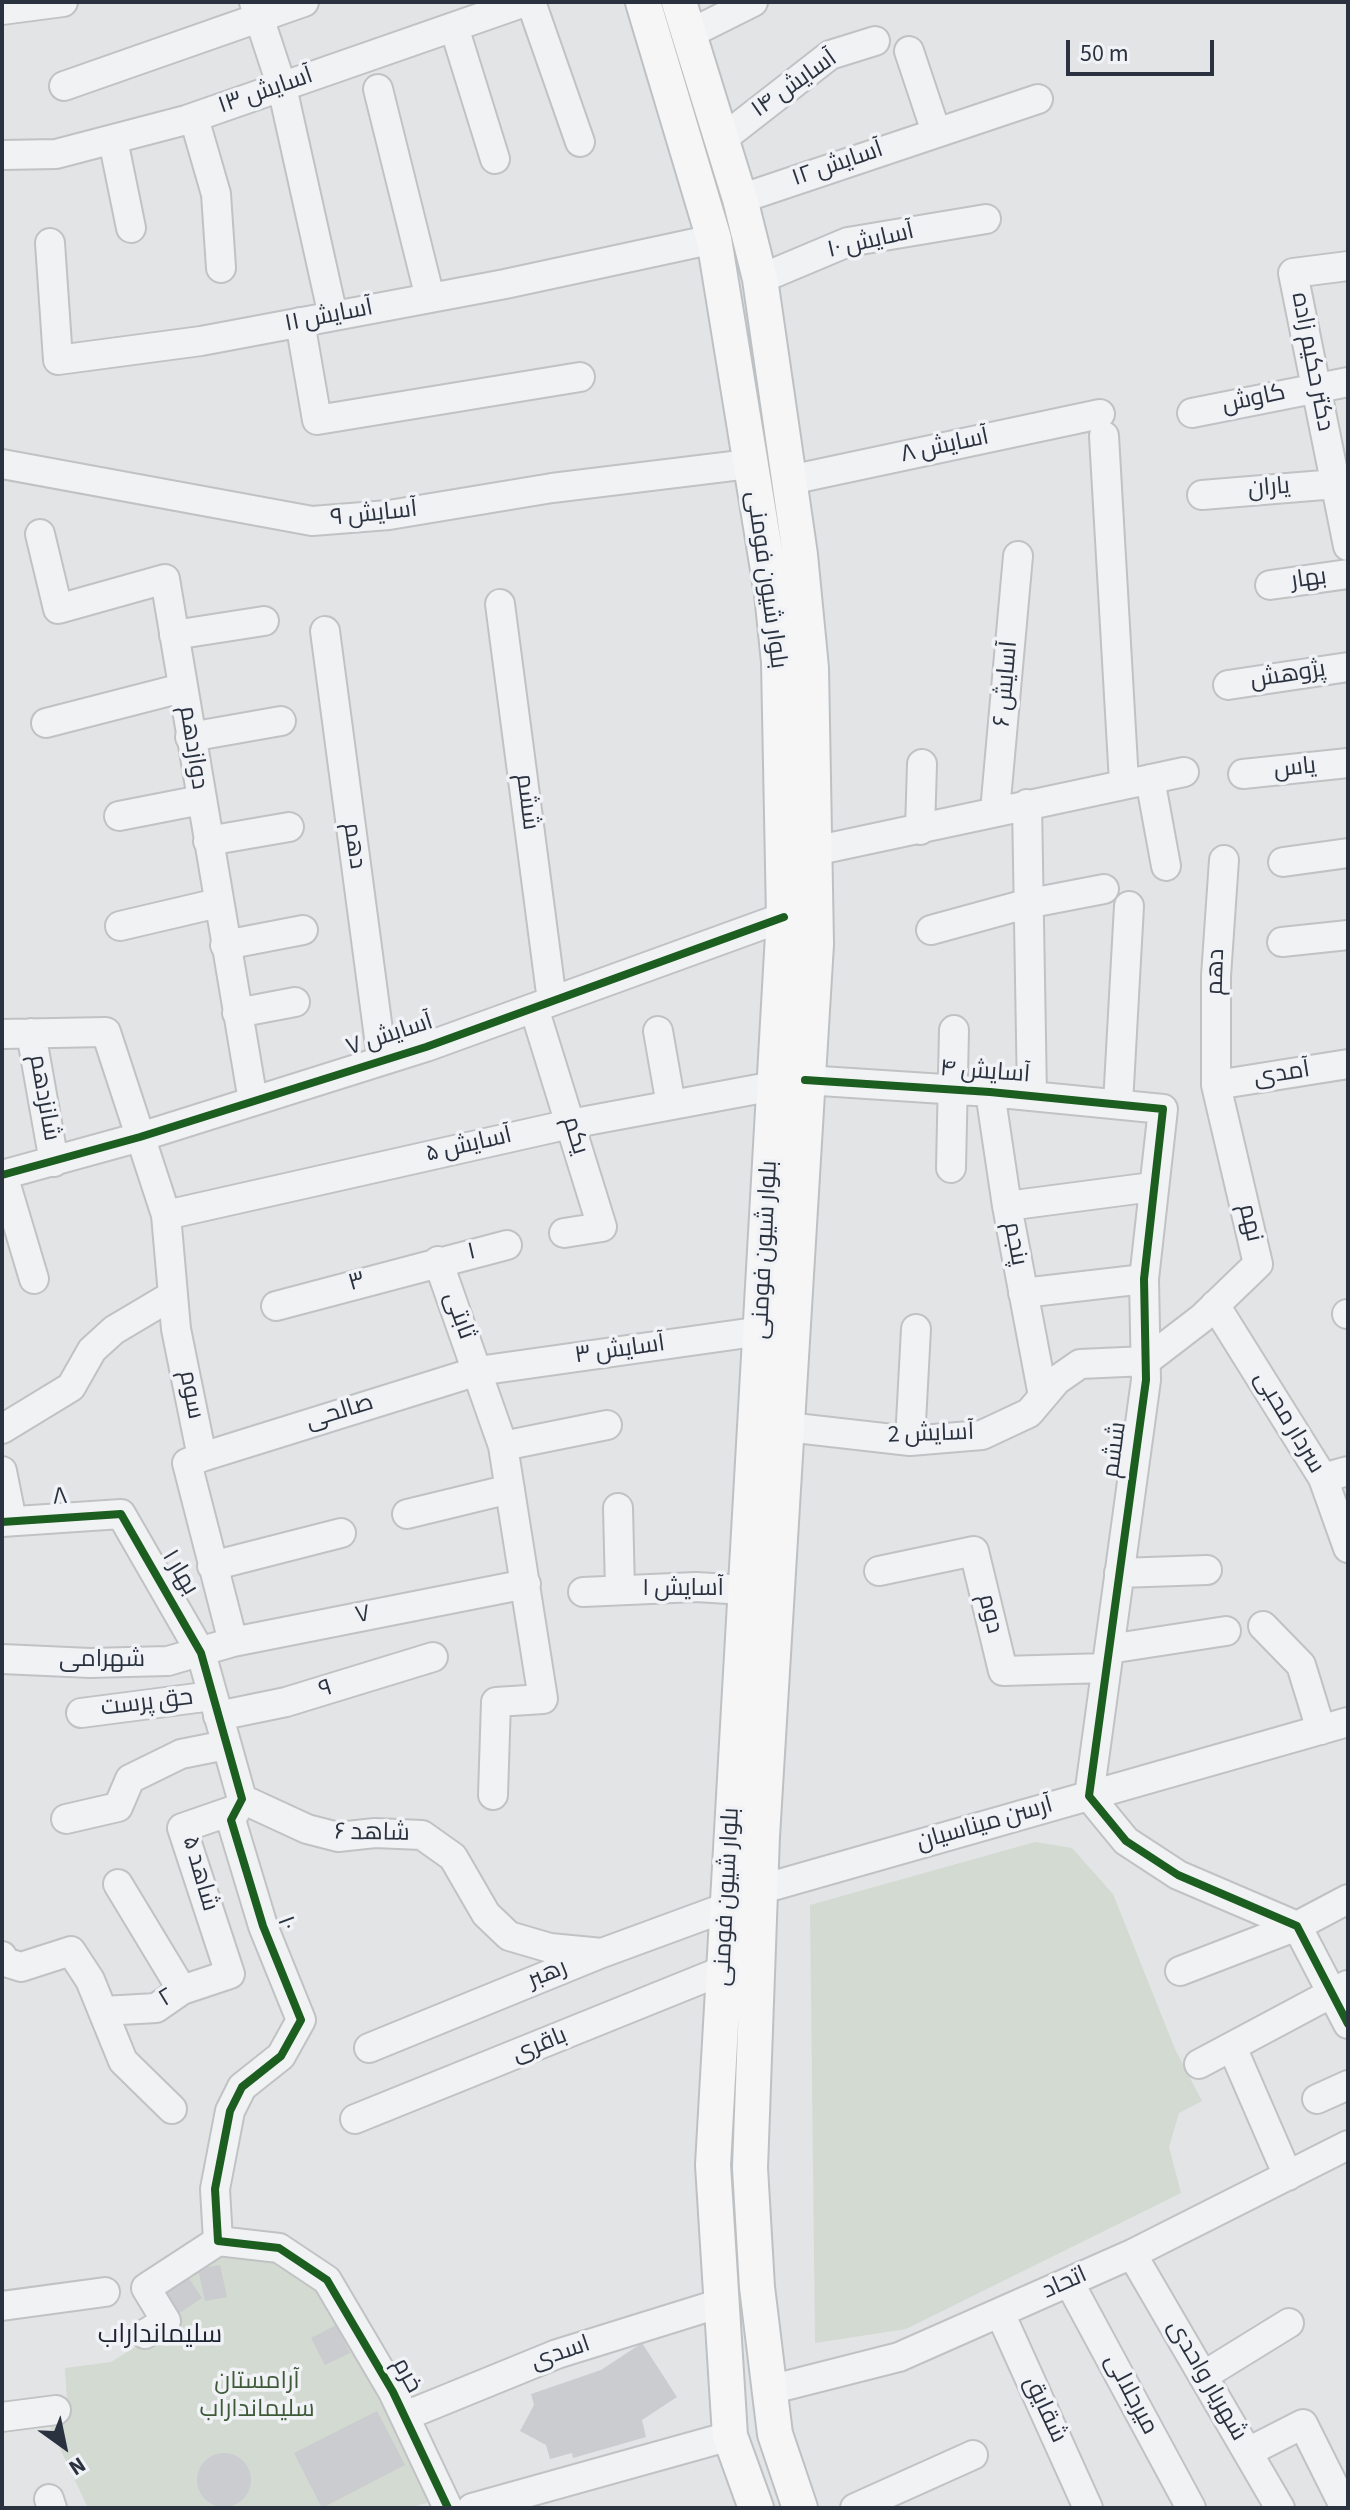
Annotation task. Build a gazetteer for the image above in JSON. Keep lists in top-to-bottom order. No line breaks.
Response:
{"streets":{"main road":["بلوار شیون فومنی"],"street":["آسایش ۱۴","آسایش ۱۳","آسایش ۱۲","آسایش ‍۱۰","آسایش ۱۱","دکتر حکیم زاده","کاوش","آسایش ۸","یاران","آسایش ۹","بهار","پژوهش","آسایش ۶","دوازدهم","یاس","ششم","دهم","آسایش ۷","آسایش ۴","آمدی","شانزدهم","یکم","آسایش ۵","نهم","پنجم","۱","۳","ثابتی","آسایش ۳","سوم","صالحی","سردار محبی","آسایش 2","۸","بهار ۱","آسایش ۱","دوم","۷","شهرامی","۹","حق پرست","آرسن میناسیان","شاهد ۶","شاهد ۵","۱۰","رهبر","۲","باقری","اتحاد","اسدی","خرم","شهریار واحدی","میرجلالی","شقایق"]},"crossings":[["آسایش ۱۴","بلوار شیون فومنی"],["آسایش ۱۲","بلوار شیون فومنی"],["آسایش ‍۱۰","بلوار شیون فومنی"],["آسایش ۱۱","بلوار شیون فومنی"],["دکتر حکیم زاده","کاوش"],["دکتر حکیم زاده","یاران"],["آسایش ۸","بلوار شیون فومنی"],["آسایش ۹","بلوار شیون فومنی"],["بلوار شیون فومنی","آسایش ۷"],["بلوار شیون فومنی","آسایش ۴"],["بلوار شیون فومنی","آسایش ۵"],["بلوار شیون فومنی","آسایش ۳"],["بلوار شیون فومنی","آسایش 2"],["بلوار شیون فومنی","آسایش ۱"],["بلوار شیون فومنی","آرسن میناسیان"],["بلوار شیون فومنی","رهبر"],["بلوار شیون فومنی","باقری"],["بلوار شیون فومنی","اتحاد"],["بلوار شیون فومنی","اسدی"],["دوازدهم","آسایش ۷"],["ششم","آسایش ۷"],["ششم","آسایش ۴"],["ششم","یکم"],["ششم","نهم"],["ششم","آسایش 2"],["ششم","دوم"],["ششم","آرسن میناسیان"],["دهم","آسایش ۷"],["دهم","آمدی"],["دهم","نهم"],["آسایش ۷","شانزدهم"],["آسایش ۷","یکم"],["آسایش ۷","سوم"],["آسایش ۴","آسایش ۵"],["آسایش ۴","پنجم"],["آمدی","نهم"],["شانزدهم","سوم"],["یکم","آسایش ۵"],["آسایش ۵","سوم"],["نهم","سردار محبی"],["نهم","آسایش 2"],["پنجم","آسایش 2"],["۱","۳"],["۱","ثابتی"],["۳","ثابتی"],["ثابتی","آسایش ۳"],["ثابتی","صالحی"],["آسایش ۳","صالحی"],["سوم","صالحی"],["سوم","۷"],["۸","بهار ۱"],["بهار ۱","۷"],["بهار ۱","شهرامی"],["بهار ۱","۱۰"],["۷","شهرامی"],["۷","۱۰"],["شهرامی","۱۰"],["۹","حق پرست"],["۹","۱۰"],["حق پرست","۱۰"],["شاهد ۶","شاهد ۵"],["شاهد ۶","۱۰"],["شاهد ۶","رهبر"],["شاهد ۵","۱۰"],["شاهد ۵","۲"],["۱۰","خرم"],["اتحاد","شهریار واحدی"],["اتحاد","میرجلالی"],["اتحاد","شقایق"],["اسدی","خرم"]],"districts":["سلیمانداراب"],"parks":["آرامستان سلیمانداراب"],"scale_bar":"50 m","north":"bottom right"}
